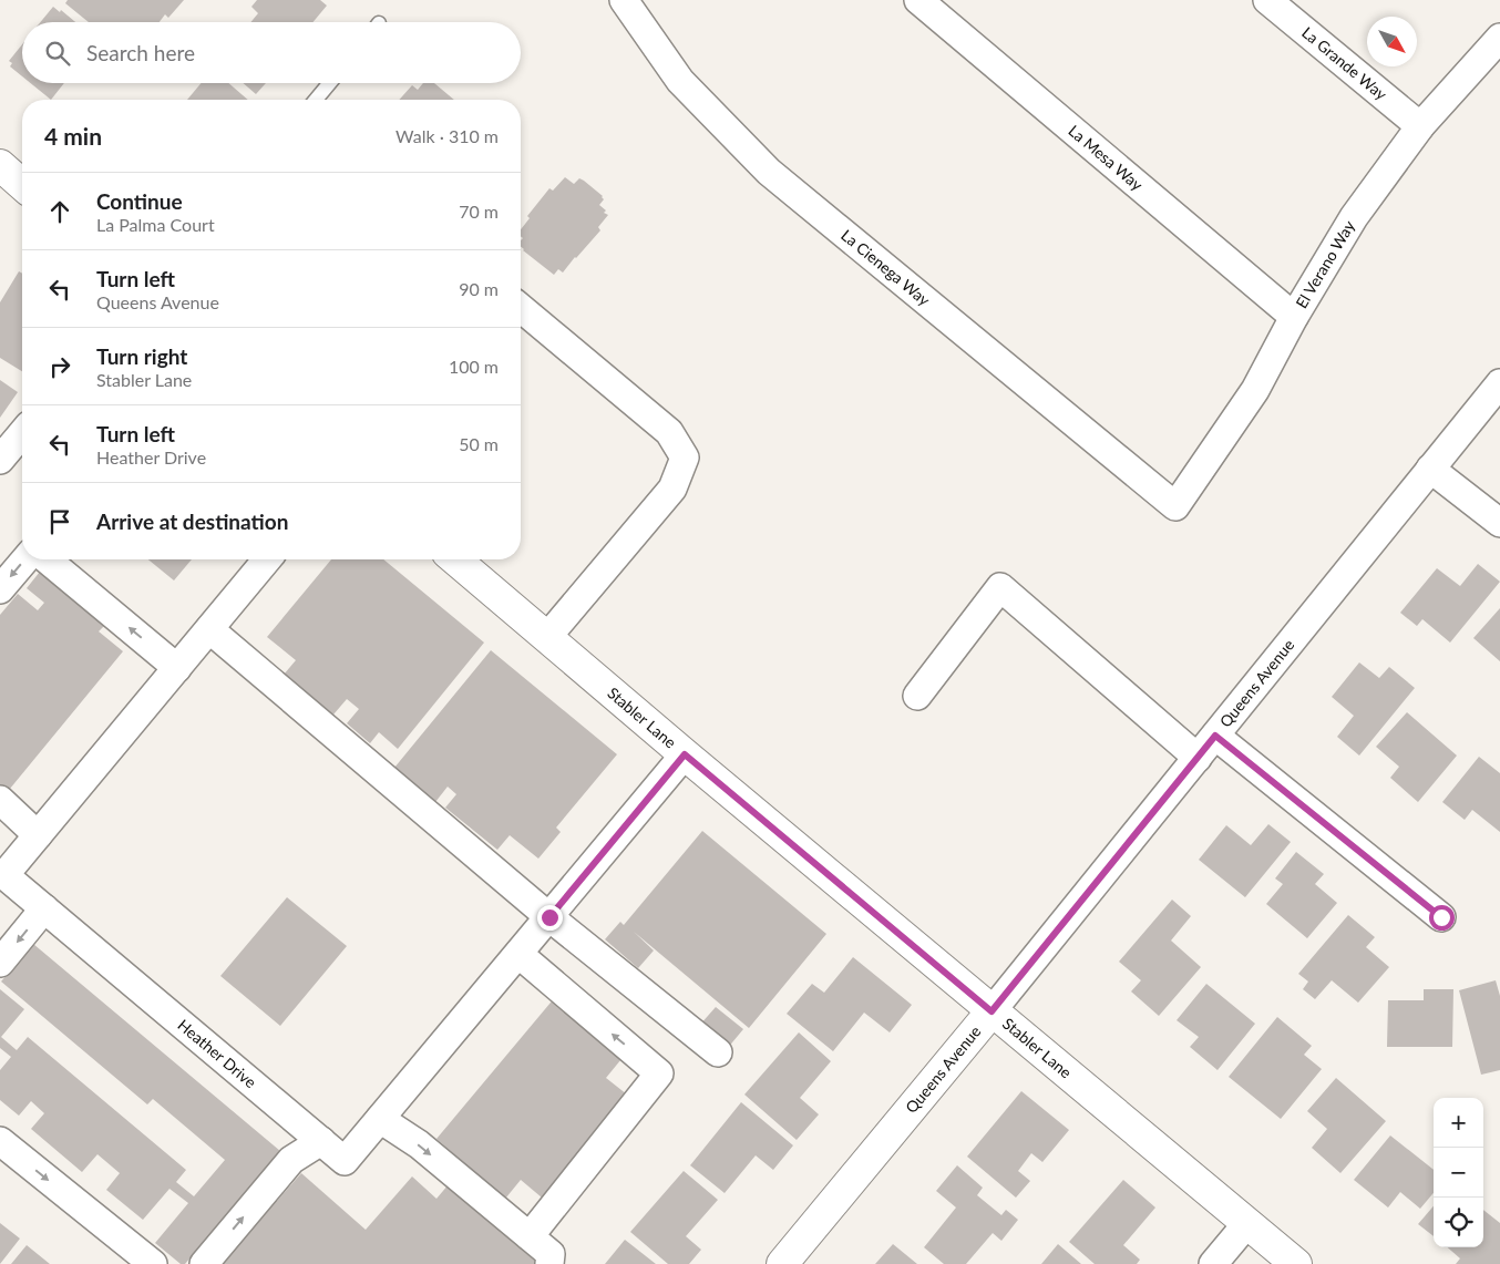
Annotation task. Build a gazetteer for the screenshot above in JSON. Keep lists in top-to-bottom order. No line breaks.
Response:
{"streets":{"street":["La Grande Way","La Mesa Way","El Verano Way","La Cienega Way","Queens Avenue","Stabler Lane","Heather Drive"]},"crossings":[["La Grande Way","El Verano Way"],["La Mesa Way","El Verano Way"],["El Verano Way","La Cienega Way"],["Queens Avenue","Stabler Lane"],["Stabler Lane","Heather Drive"]],"north":"bottom right","page":{"search":"Search here","heading":["4 min","Walk · 310 m"],"list":[["Continue","La Palma Court","70 m"],["Turn left","Queens Avenue","90 m"],["Turn right","Stabler Lane","100 m"],["Turn left","Heather Drive","50 m"],"Arrive at destination"],"map_buttons":["+","−"]}}
